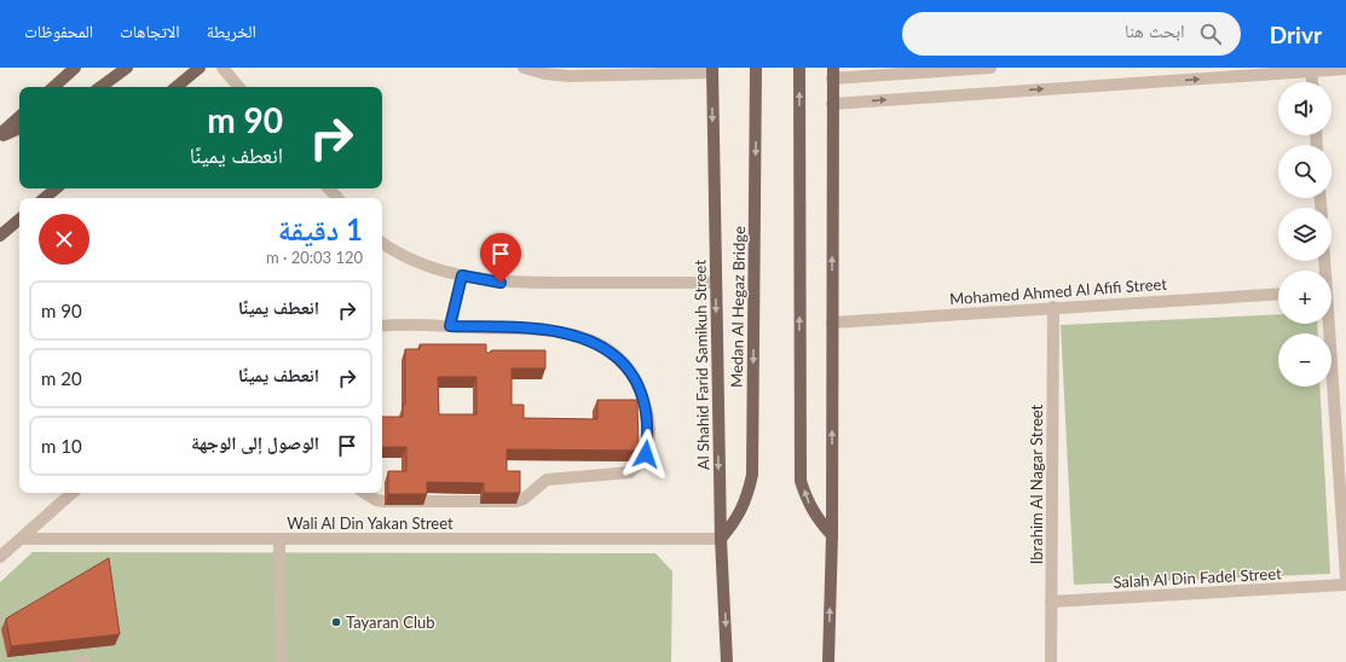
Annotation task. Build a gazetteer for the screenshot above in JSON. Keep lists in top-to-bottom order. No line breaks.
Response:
{"streets":{"main road":["Medan Al Hegaz Bridge","Al Shahid Farid Samikuh Street"],"street":["Mohamed Ahmed Al Afifi Street","Ibrahim Al Nagar Street","Wali Al Din Yakan Street","Salah Al Din Fadel Street"]},"crossings":[["Mohamed Ahmed Al Afifi Street","Ibrahim Al Nagar Street"],["Medan Al Hegaz Bridge","Al Shahid Farid Samikuh Street"],["Medan Al Hegaz Bridge","Wali Al Din Yakan Street"],["Al Shahid Farid Samikuh Street","Wali Al Din Yakan Street"],["Ibrahim Al Nagar Street","Salah Al Din Fadel Street"]],"places":["Tayaran Club"],"page":{"header":"Drivr","search":"ابحث هنا","nav":["الخريطة","الاتجاهات","المحفوظات"],"map_buttons":["+","−"],"turn":["90 m","انعطف يمينًا"],"heading":["1 دقيقة","120 m · 20:03"],"list":[{"name":"انعطف يمينًا","value":"90 m"},{"name":"انعطف يمينًا","value":"20 m"},{"name":"الوصول إلى الوجهة","value":"10 m"}]}}
